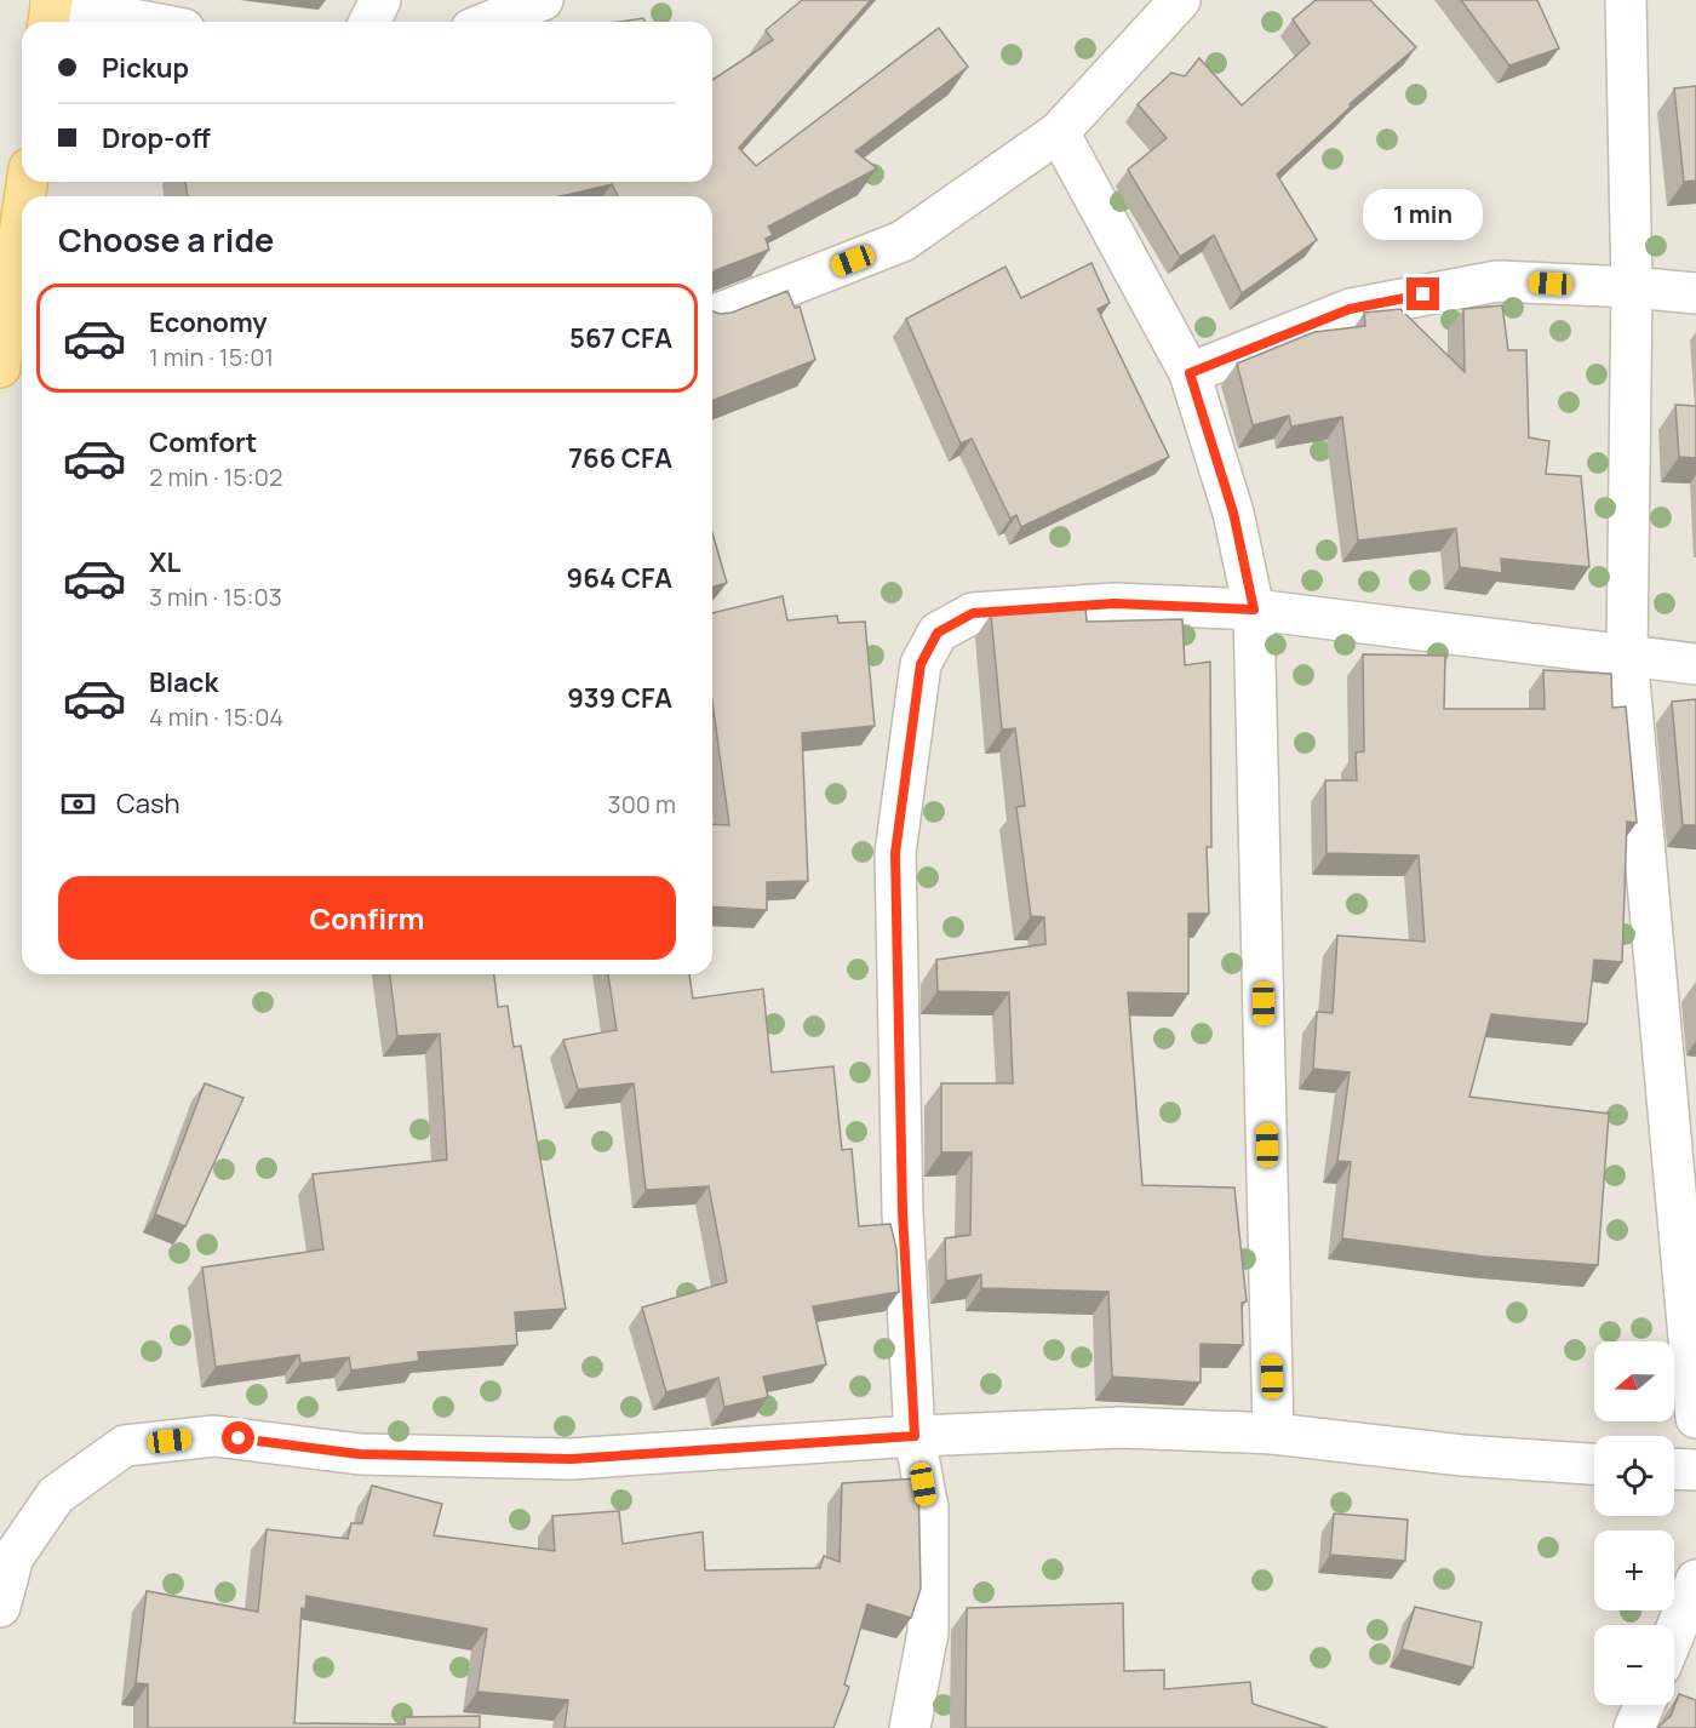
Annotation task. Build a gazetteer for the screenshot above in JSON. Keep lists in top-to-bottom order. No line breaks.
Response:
{"north":"left","page":{"banner":["Pickup","Drop-off"],"bubble":"1 min","heading":"Choose a ride","list":[{"name":"Economy","note":"1 min · 15:01","value":"567 CFA"},{"name":"Comfort","note":"2 min · 15:02","value":"766 CFA"},{"name":"XL","note":"3 min · 15:03","value":"964 CFA"},{"name":"Black","note":"4 min · 15:04","value":"939 CFA"}],"pay":["Cash","300 m"],"buttons":"Confirm","map_buttons":["+","−"]}}
